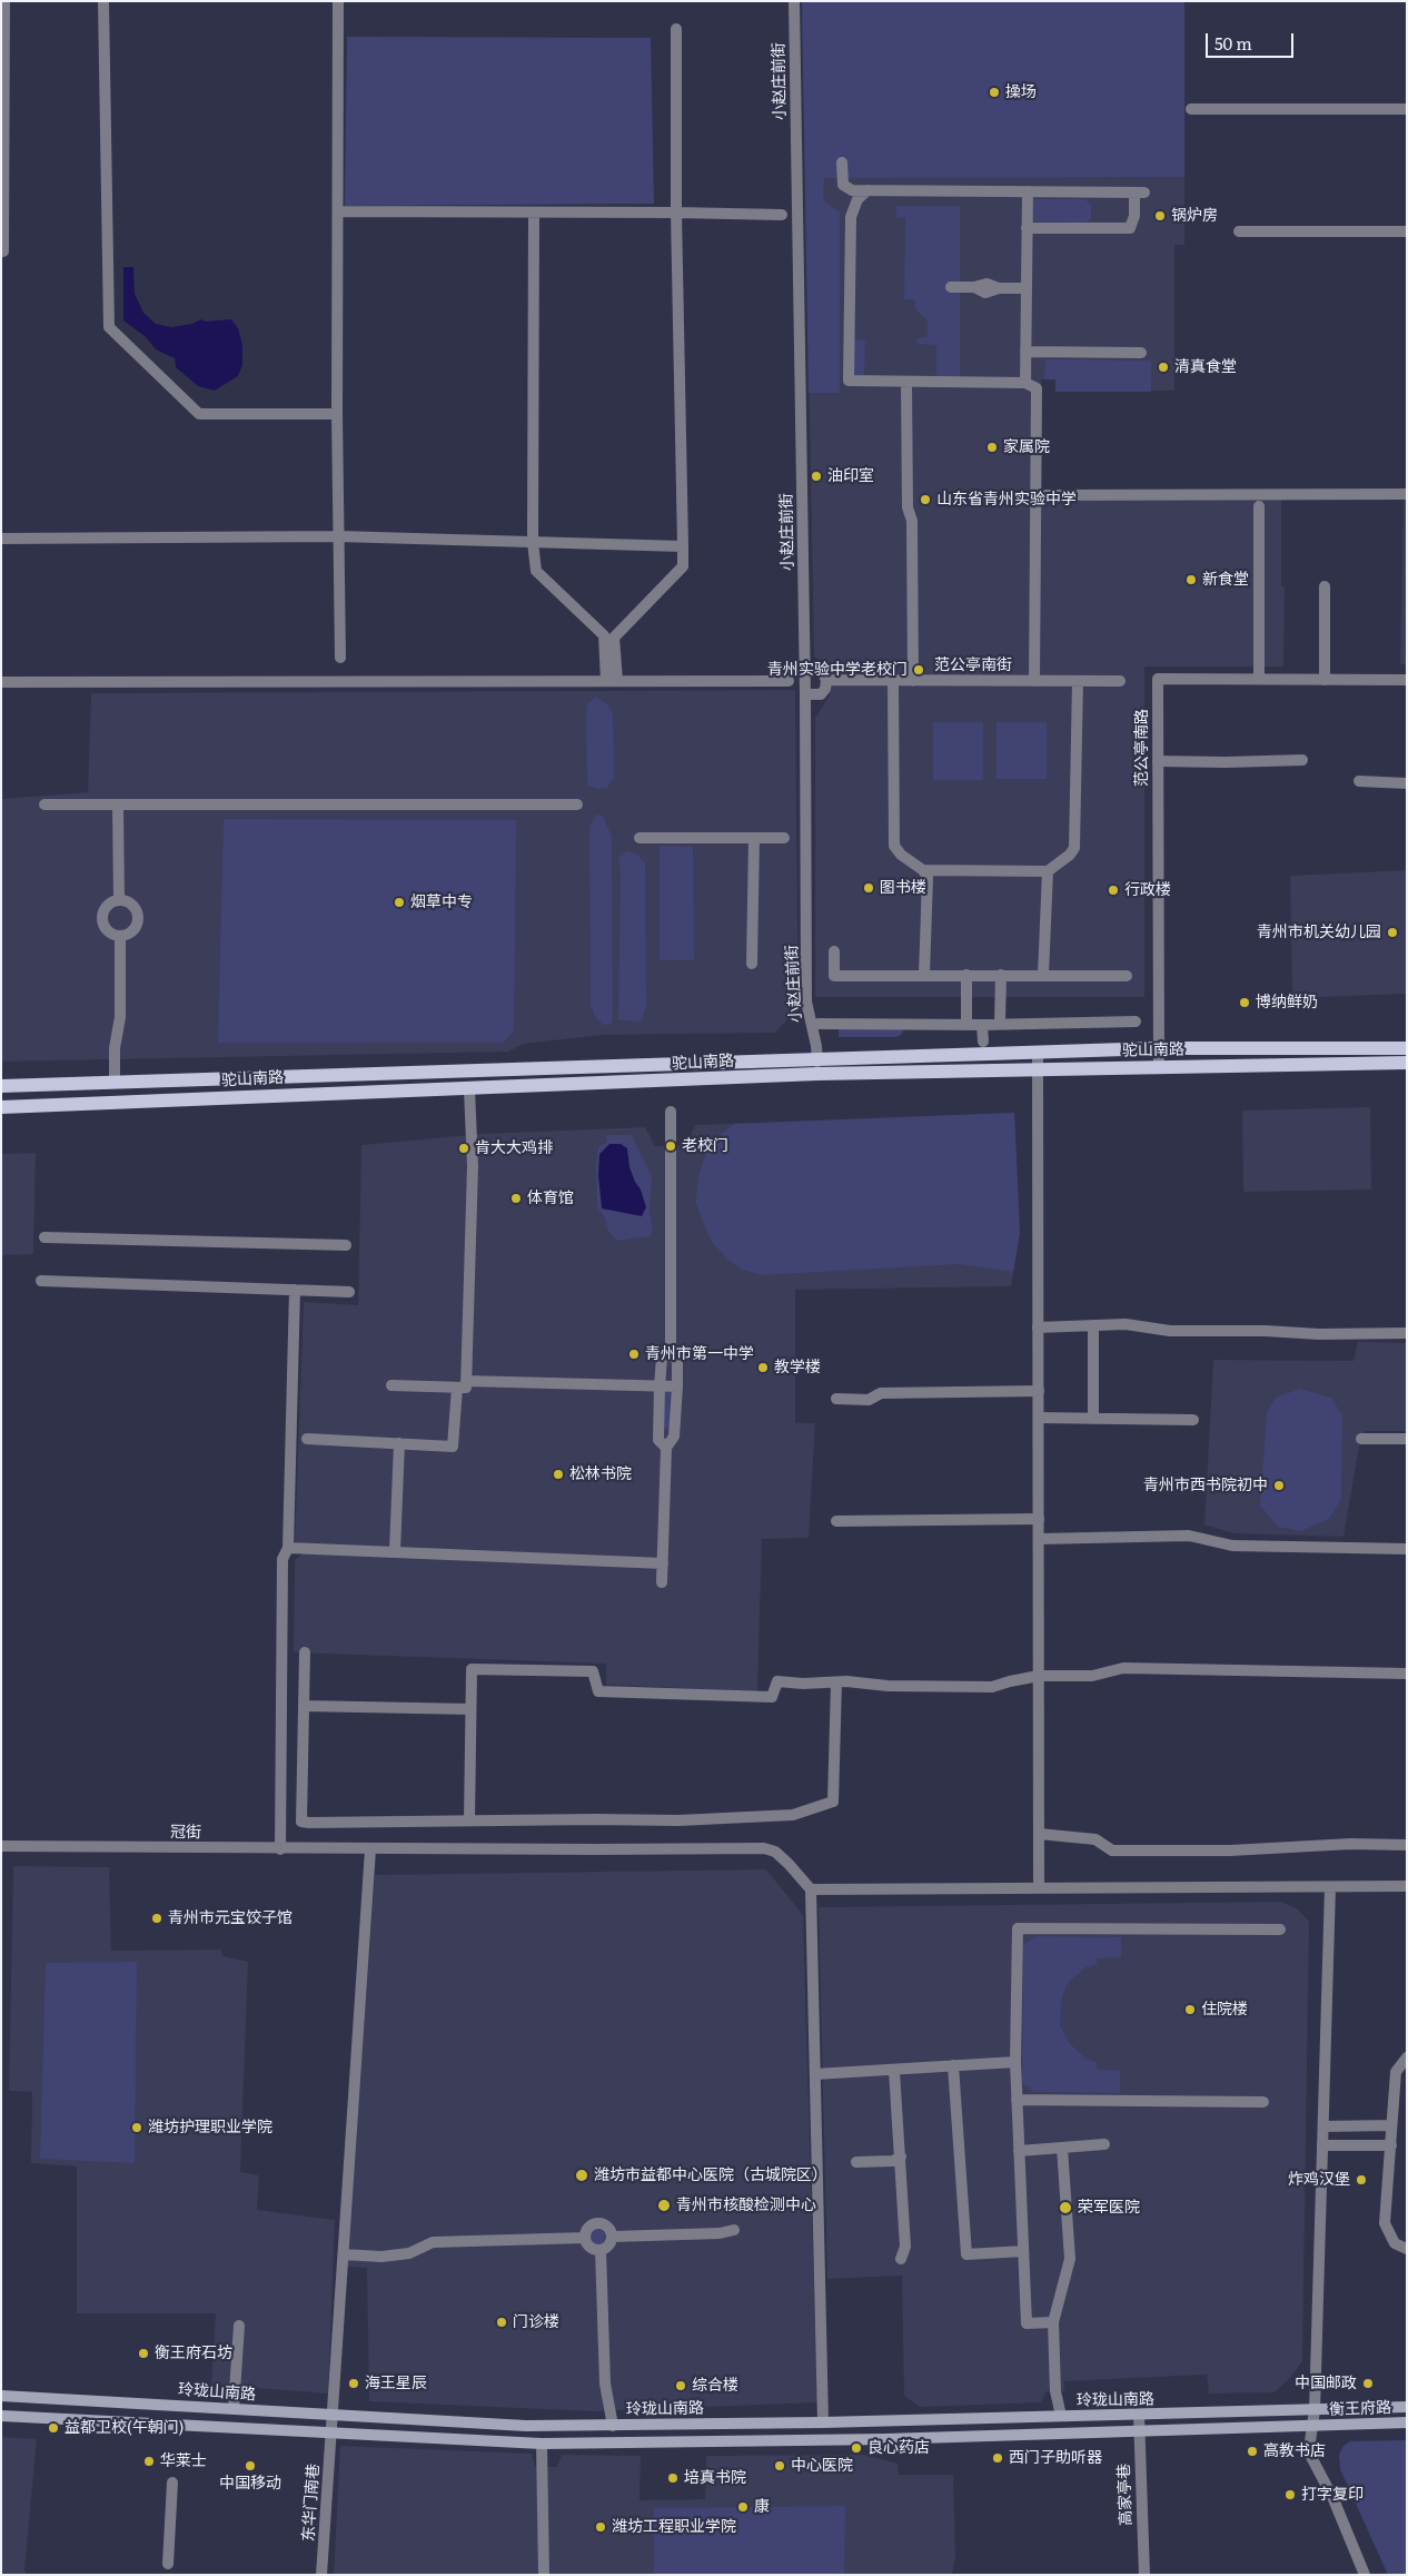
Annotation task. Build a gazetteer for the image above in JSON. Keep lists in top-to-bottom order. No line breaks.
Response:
{"streets":{"main road":["驼山南路","玲珑山南路","衡王府路"],"street":["小赵庄前街","范公亭南街","范公亭南路","冠街","高家亭巷","东华门南巷"]},"crossings":[["小赵庄前街","驼山南路"],["范公亭南路","驼山南路"],["冠街","东华门南巷"],["玲珑山南路","衡王府路"],["玲珑山南路","高家亭巷"],["玲珑山南路","东华门南巷"]],"places":["操场","锅炉房","清真食堂","家属院","油印室","山东省青州实验中学","新食堂","青州实验中学老校门","图书楼","行政楼","烟草中专","青州市机关幼儿园","博纳鲜奶","老校门","肯大大鸡排","体育馆","青州市第一中学","教学楼","松林书院","青州市西书院初中","青州市元宝饺子馆","住院楼","潍坊护理职业学院","潍坊市益都中心医院（古城院区）","炸鸡汉堡","青州市核酸检测中心","荣军医院","门诊楼","衡王府石坊","海王星辰","中国邮政","综合楼","益都卫校(午朝门)","良心药店","高教书店","西门子助听器","华莱士","中国移动","中心医院","培真书院","打字复印","康","潍坊工程职业学院"],"scale_bar":"50 m"}
